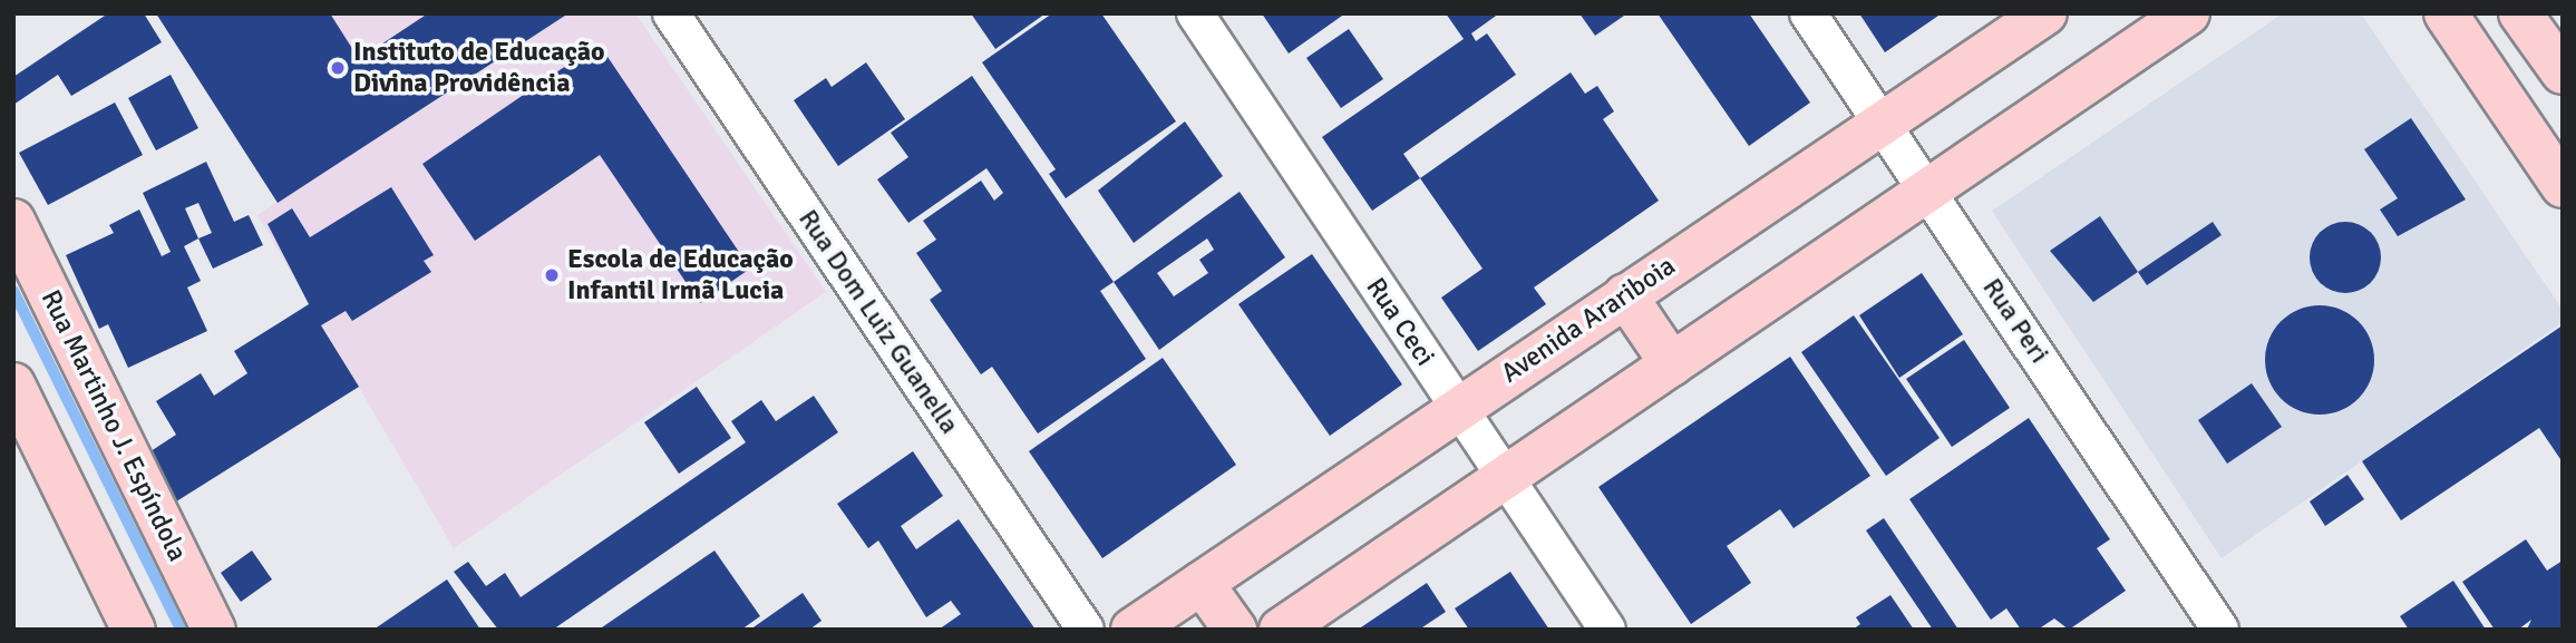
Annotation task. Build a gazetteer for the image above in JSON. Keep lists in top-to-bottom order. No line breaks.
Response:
{"streets":{"main road":["Avenida Arariboia","Rua Martinho J. Espíndola"],"street":["Rua Peri","Rua Dom Luiz Guanella","Rua Ceci"]},"crossings":[["Avenida Arariboia","Rua Peri"],["Avenida Arariboia","Rua Ceci"]],"places":["Instituto de Educação Divina Providência","Escola de Educação Infantil Irmã Lucia"]}
